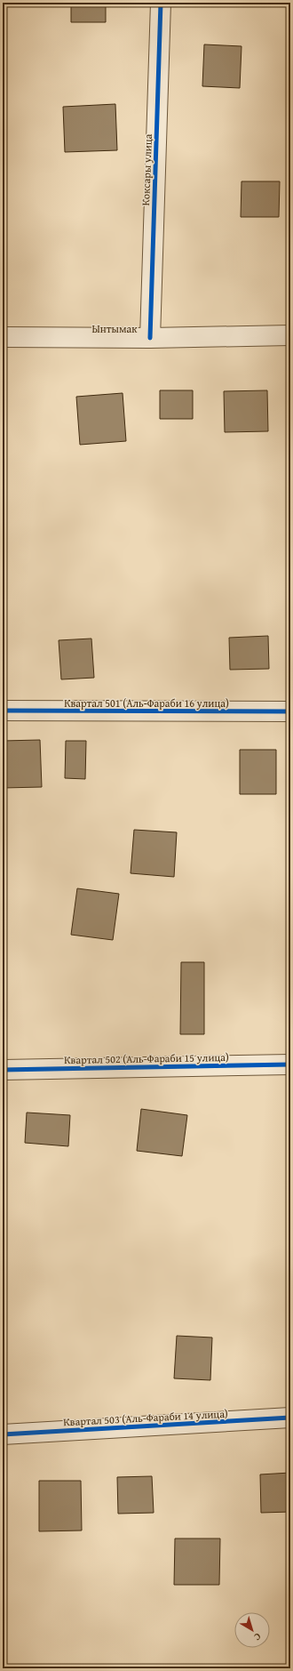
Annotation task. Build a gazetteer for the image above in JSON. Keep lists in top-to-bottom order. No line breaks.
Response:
{"streets":{"street":["Коксары улица","Ынтымак","Квартал 501 (Аль-Фараби 16 улица)","Квартал 502 (Аль-Фараби 15 улица)","Квартал 503 (Аль-Фараби 14 улица)"]},"crossings":[["Коксары улица","Ынтымак"]],"north":"bottom right"}
